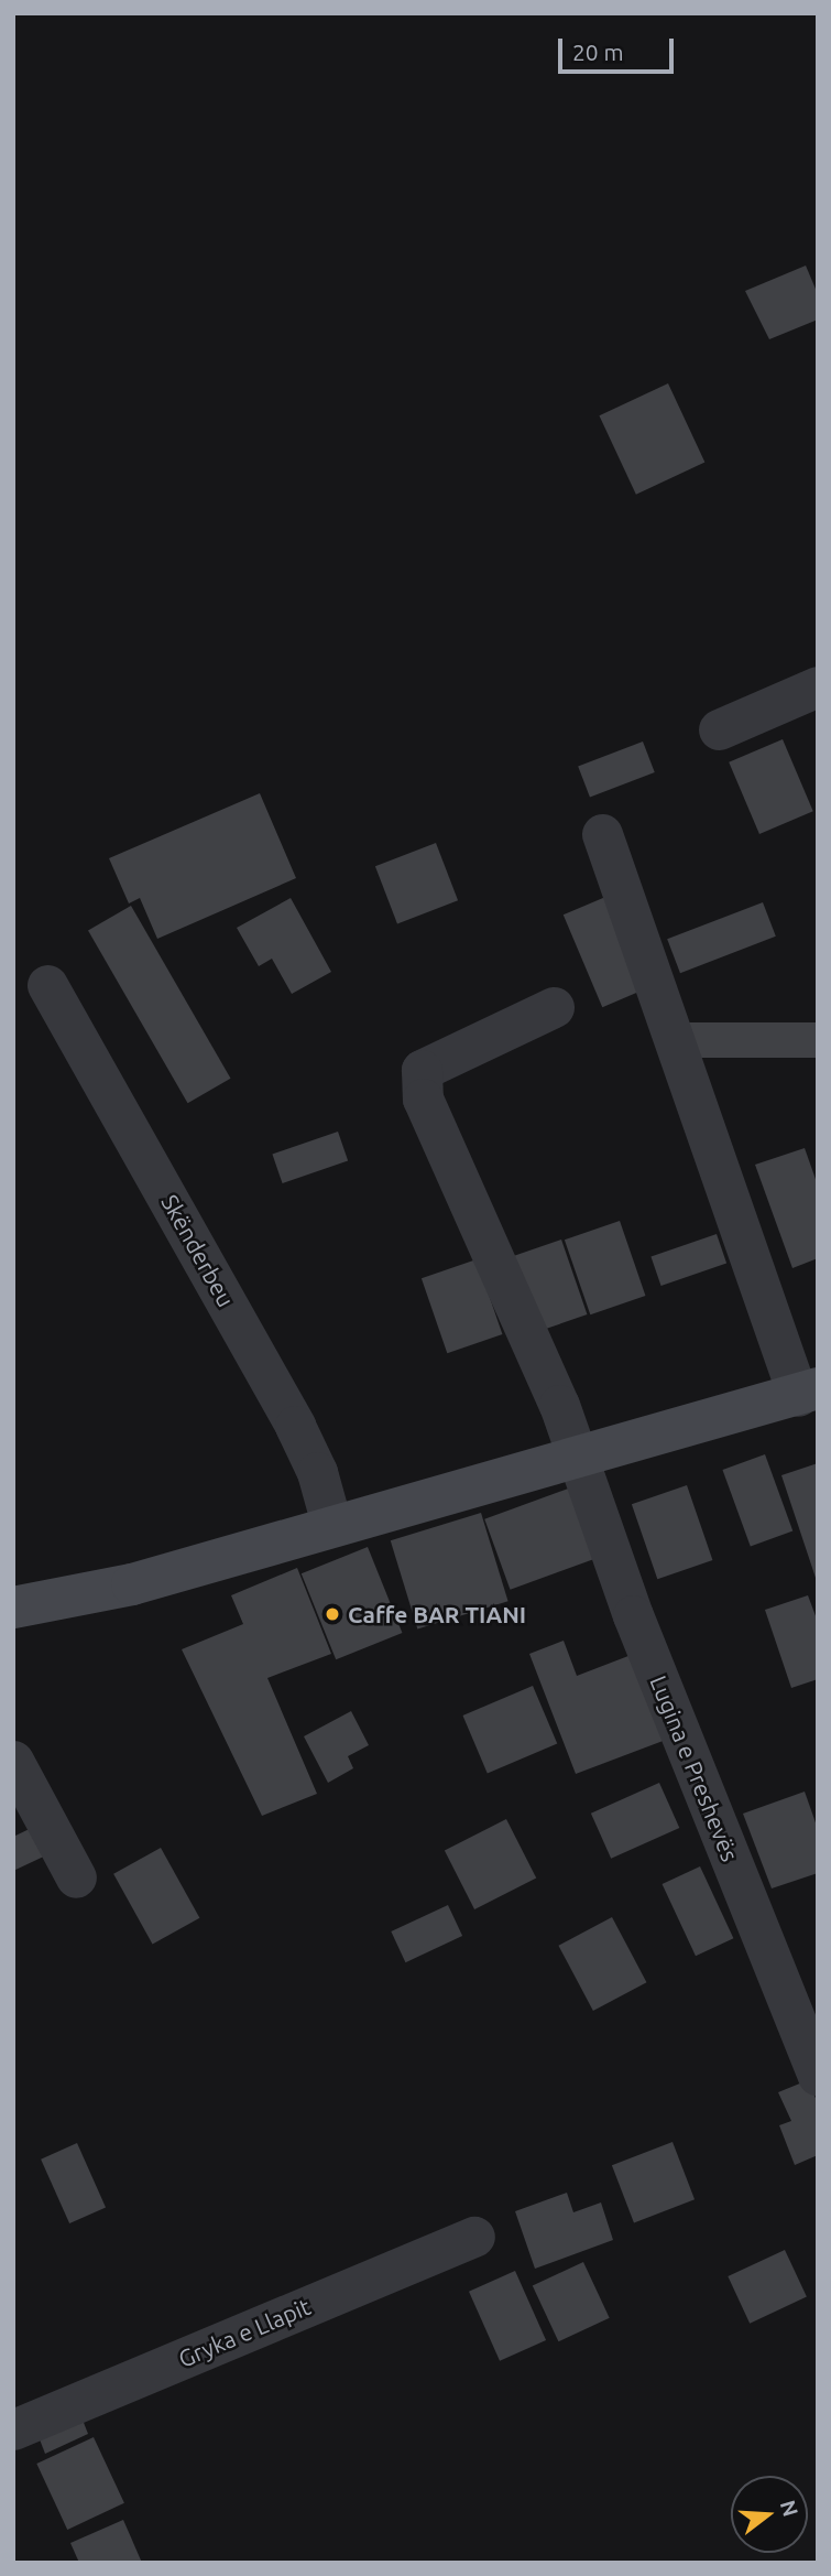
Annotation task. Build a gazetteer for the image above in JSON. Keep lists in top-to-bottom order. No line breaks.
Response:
{"streets":{"street":["Skënderbeu","Lugina e Preshevës","Gryka e Llapit"]},"places":["Caffe BAR TIANI"],"scale_bar":"20 m","north":"right"}
